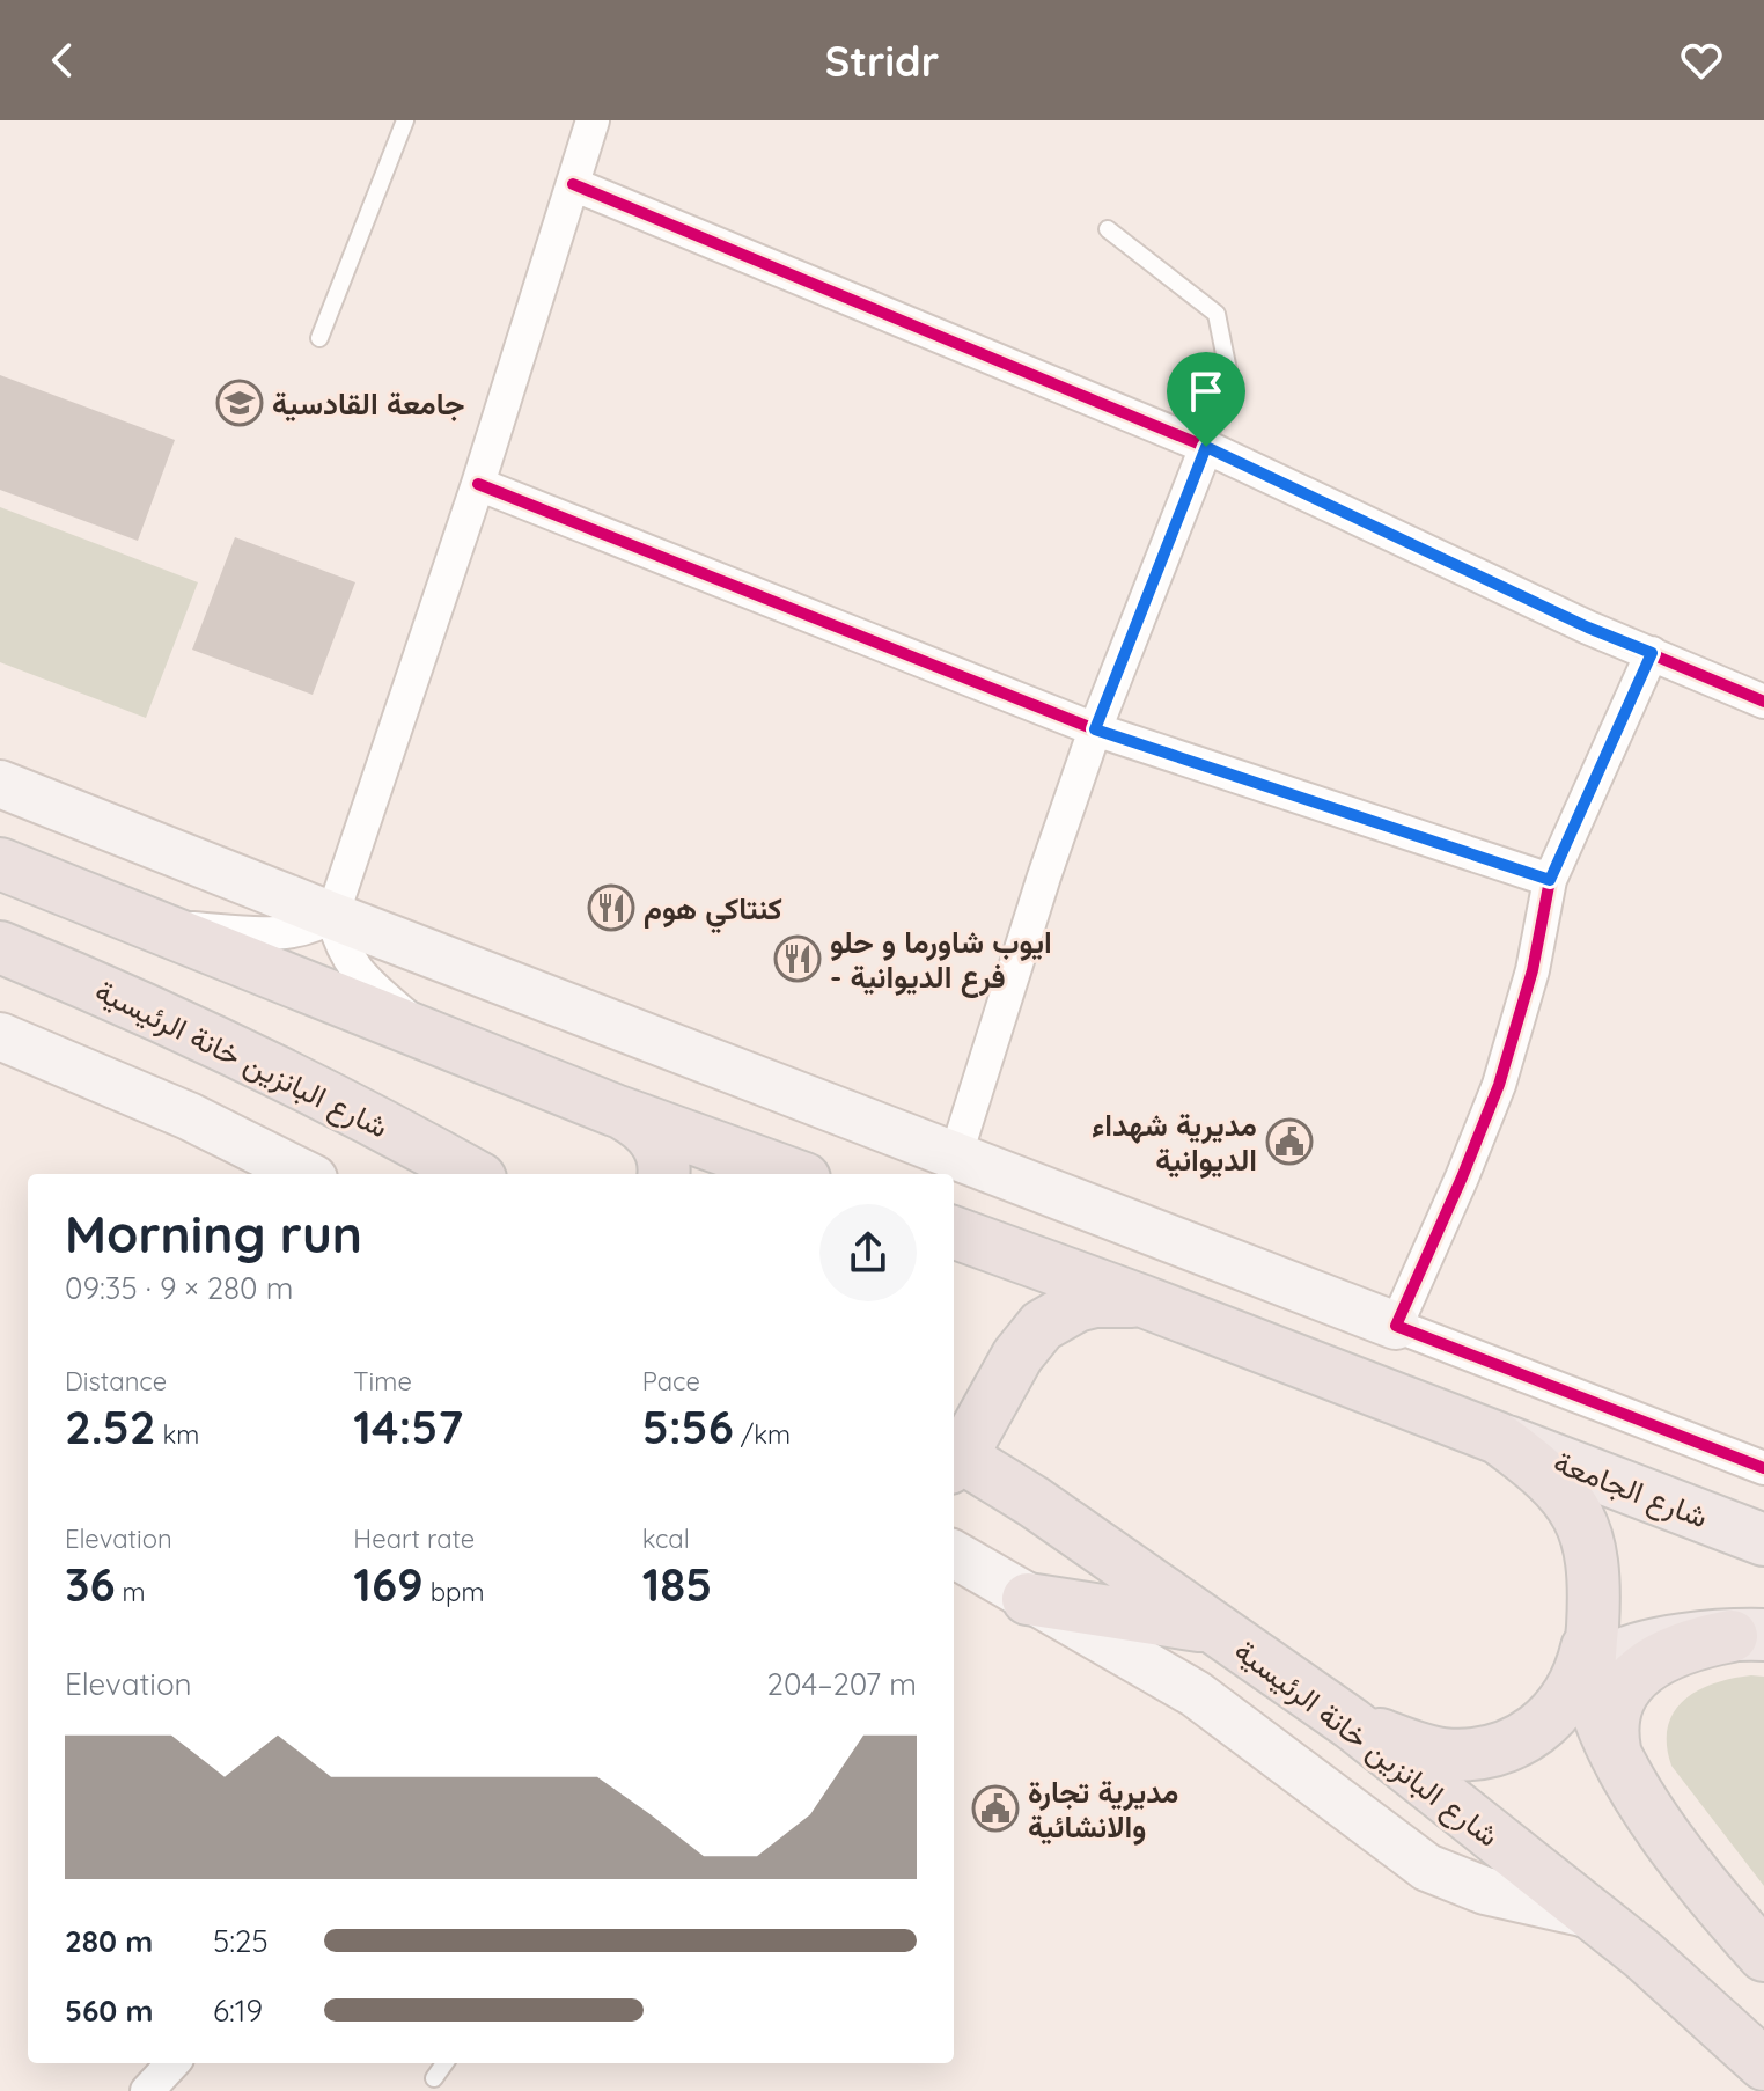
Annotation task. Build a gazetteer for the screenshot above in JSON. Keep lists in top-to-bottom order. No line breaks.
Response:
{"streets":{"highway":["شارع البانزين خانة الرئيسية"],"main road":["شارع الجامعة"]},"places":{"school or university":["جامعة القادسية"],"restaurant":["كنتاكي هوم","ايوب شاورما و حلو - فرع الديوانية"],"public building":["مديرية شهداء الديوانية","مديرية تجارة والانشائية"]},"page":{"header":"Stridr","heading":["Morning run","09:35 · 9 × 280 m"],"stats":[["Distance","2.52 km"],["Time","14:57"],["Pace","5:56 /km"],["Elevation","36 m"],["Heart rate","169 bpm"],["kcal","185"]],"chart":["Elevation","204–207 m"],"list":[{"name":"280 m","note":"5:25"},{"name":"560 m","note":"6:19"}]}}
